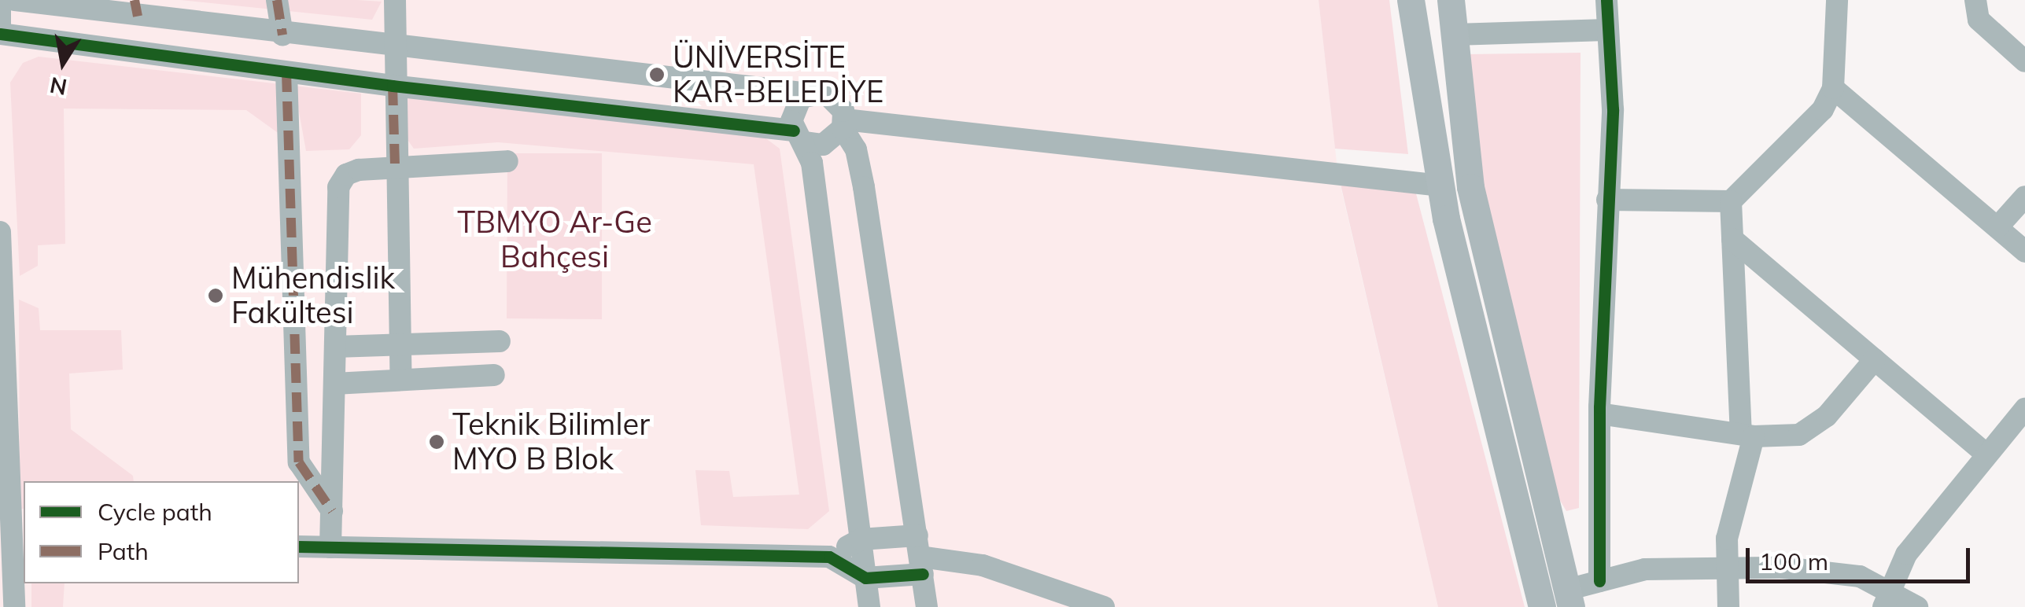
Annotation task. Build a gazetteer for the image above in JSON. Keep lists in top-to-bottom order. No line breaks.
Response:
{"parks":["TBMYO Ar-Ge Bahçesi"],"places":["ÜNİVERSİTE KAR-BELEDİYE","Mühendislik Fakültesi","Teknik Bilimler MYO B Blok"],"legend":["Cycle path","Path"],"scale_bar":"100 m","north":"bottom"}
